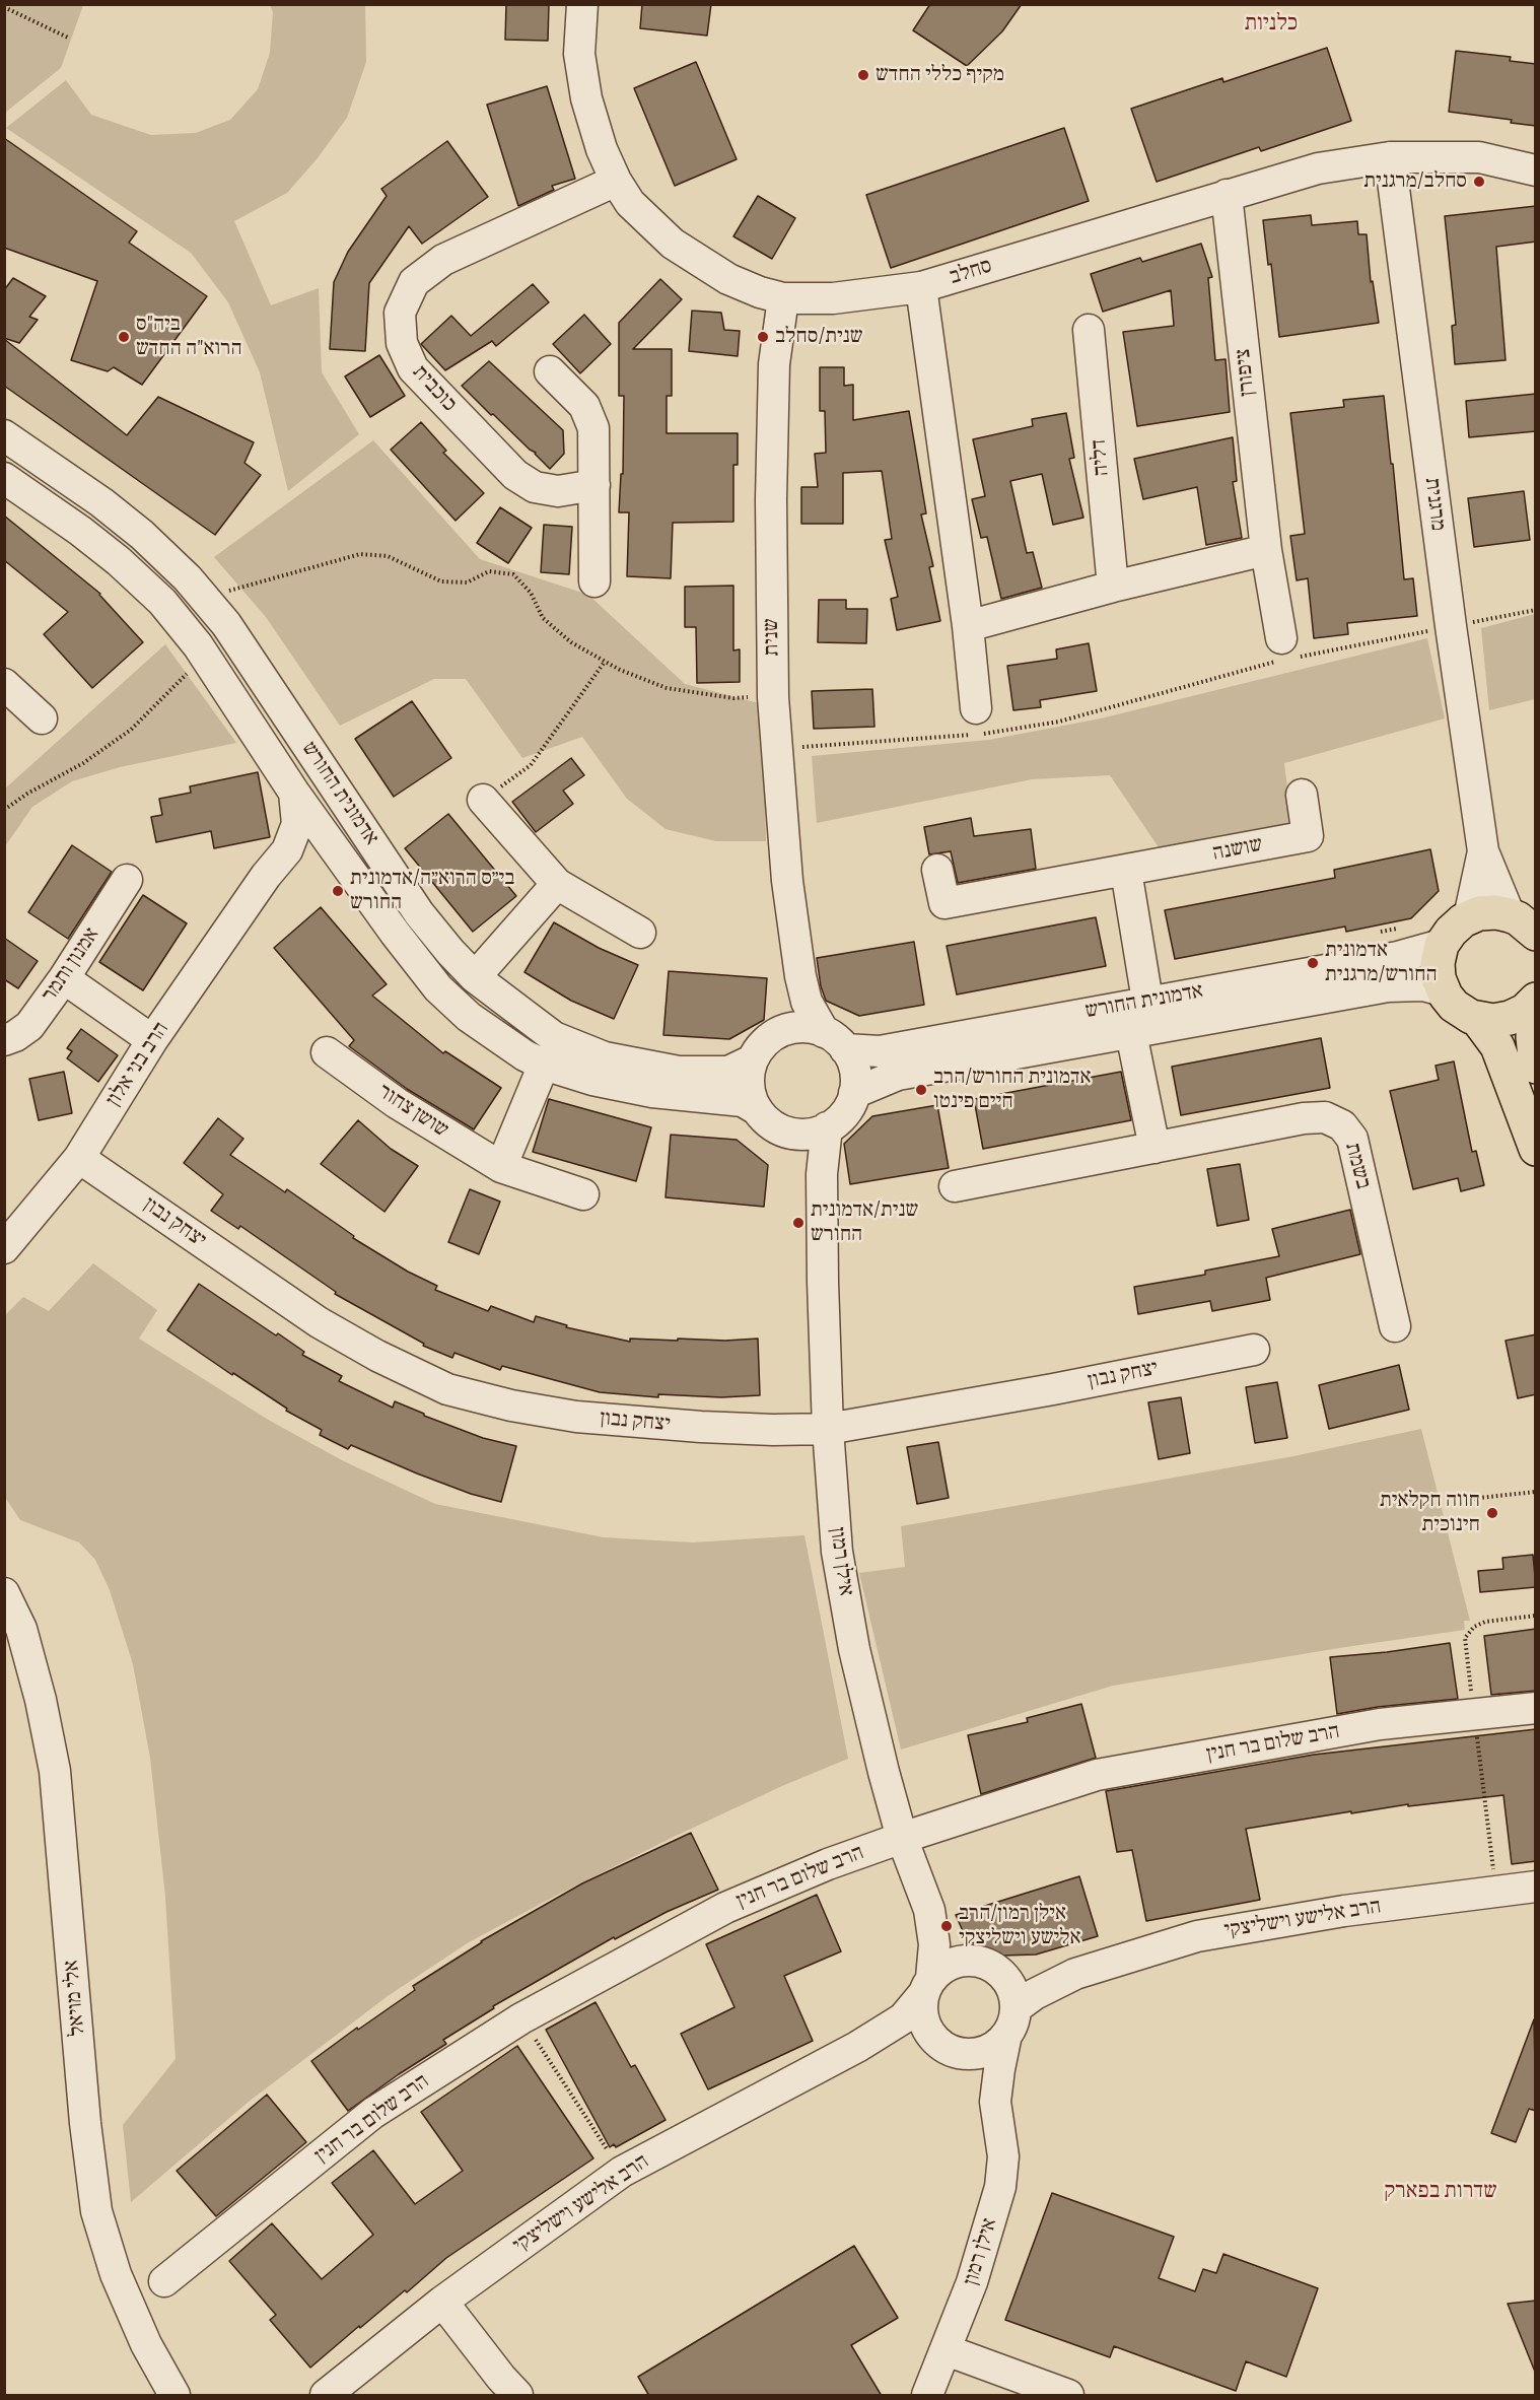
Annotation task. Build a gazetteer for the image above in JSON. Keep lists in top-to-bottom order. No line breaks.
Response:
{"streets":{"street":["סחלב","ציפורן","כוכבית","דליה","מרגנית","שנית","אדמונית החורש","שושנה","אמנון ותמר","הרב בני אלון","שושן צחור","בשמת","יצחק נבון","אילן רמון","הרב שלום בר חנין","הרב אלישע וישליצקי","אלי מויאל"]},"crossings":[["סחלב","ציפורן"],["סחלב","כוכבית"],["סחלב","מרגנית"],["סחלב","שנית"],["שנית","אדמונית החורש"],["שנית","אילן רמון"],["אדמונית החורש","הרב בני אלון"],["אדמונית החורש","אילן רמון"],["הרב בני אלון","יצחק נבון"],["יצחק נבון","אילן רמון"],["אילן רמון","הרב שלום בר חנין"],["אילן רמון","הרב אלישע וישליצקי"]],"districts":["כלניות","שדרות בפארק"],"places":["מקיף כללי החדש","סחלב/מרגנית","ביה\"ס הרוא\"ה החדש","שנית/סחלב","בי״ס הרוא״ה/אדמונית החורש","אדמונית החורש/מרגנית","אדמונית החורש/הרב חיים פינטו","שנית/אדמונית החורש","חווה חקלאית חינוכית","אילן רמון/הרב אלישע וישליצקי"]}
